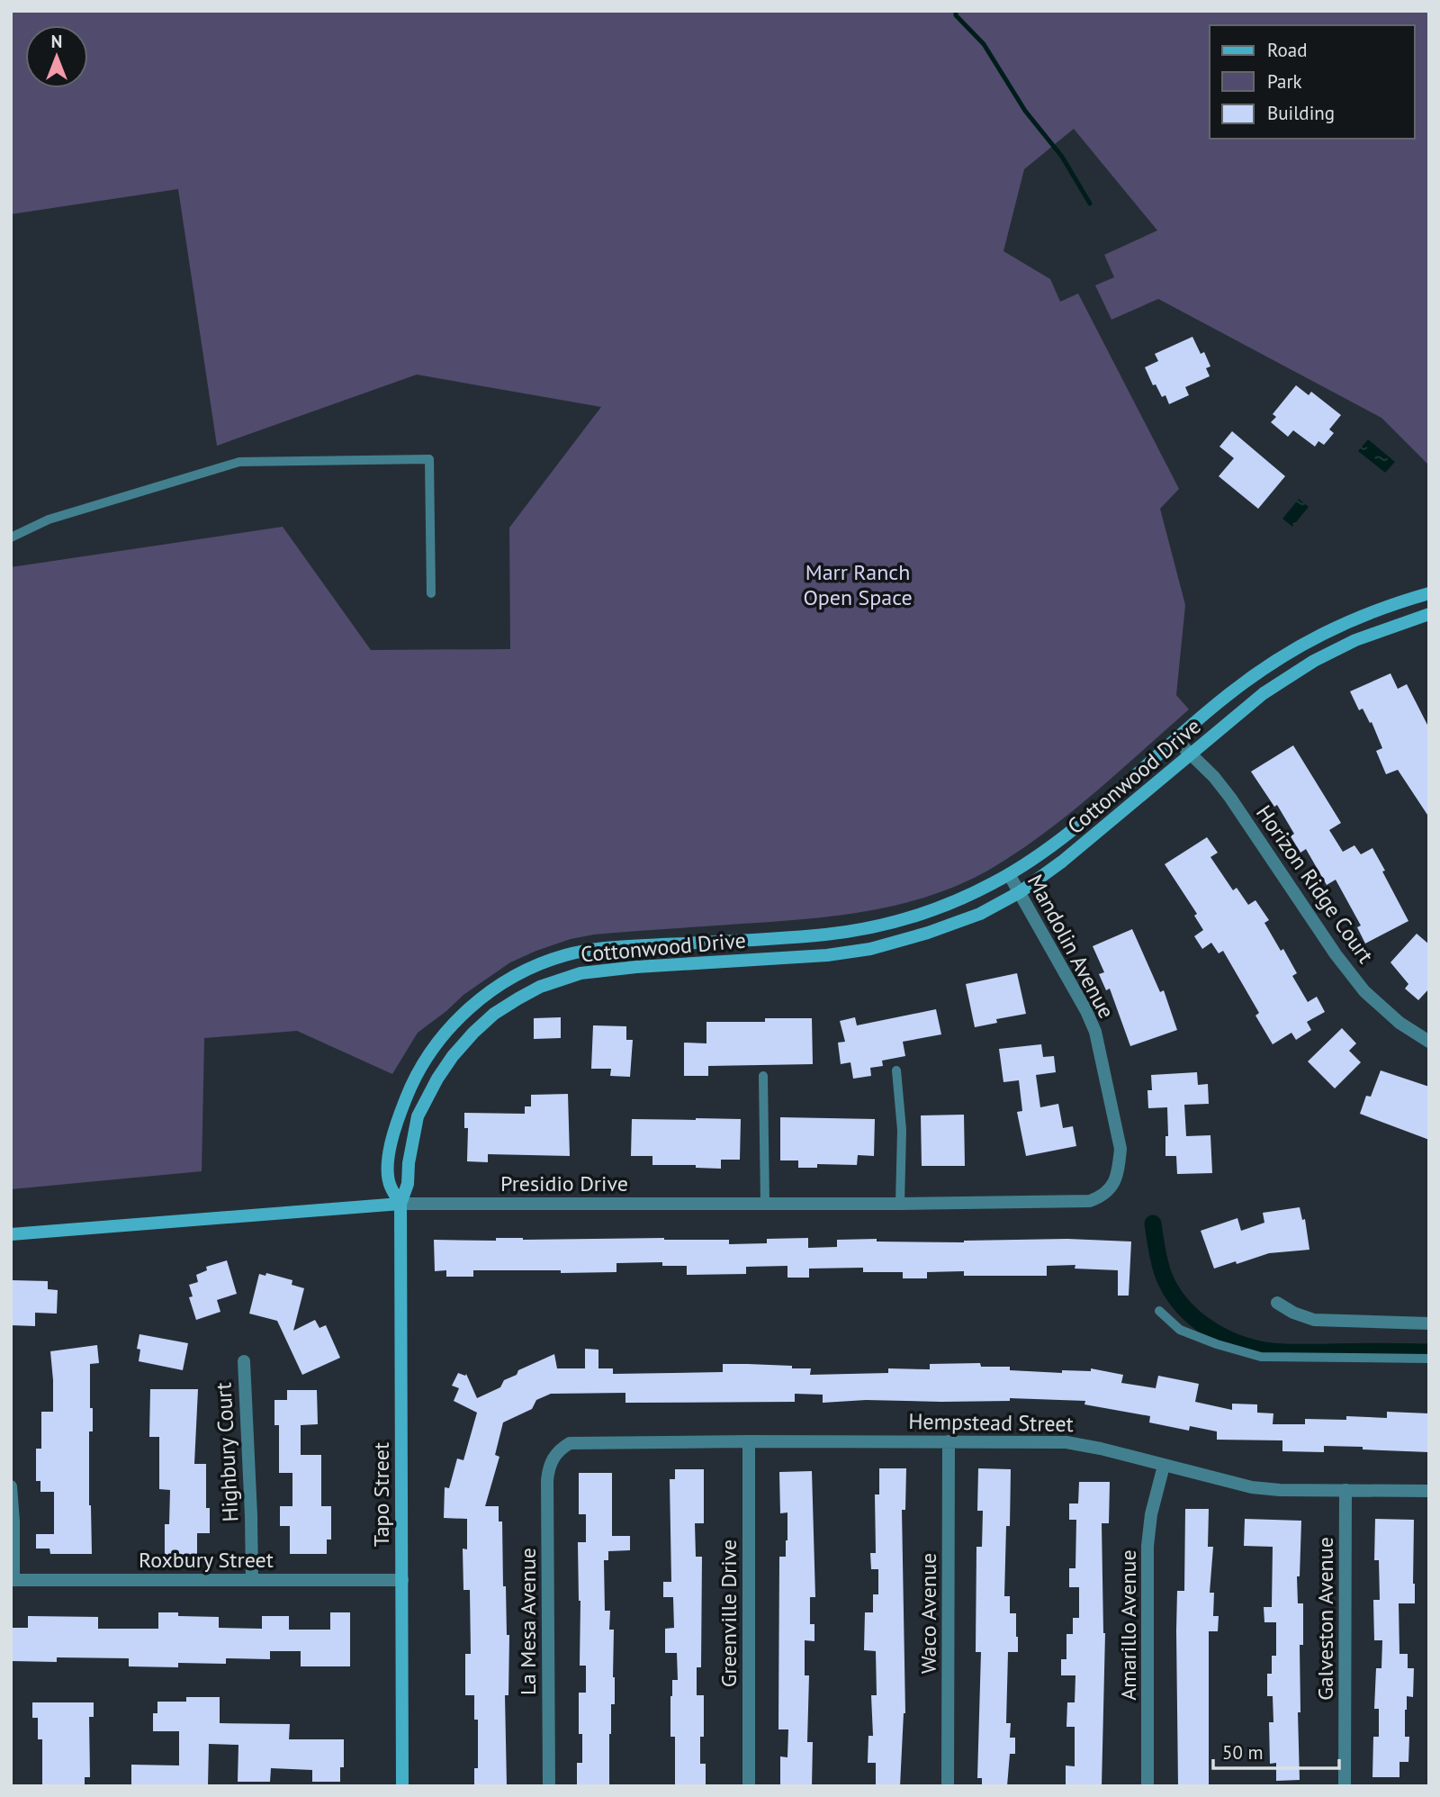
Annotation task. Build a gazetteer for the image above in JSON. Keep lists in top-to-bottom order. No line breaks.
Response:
{"streets":{"street":["Cottonwood Drive","Horizon Ridge Court","Mandolin Avenue","Presidio Drive","Hempstead Street","Highbury Court","Tapo Street","Roxbury Street","Greenville Drive","Waco Avenue","Galveston Avenue","La Mesa Avenue","Amarillo Avenue"]},"crossings":[["Cottonwood Drive","Horizon Ridge Court"],["Cottonwood Drive","Mandolin Avenue"],["Cottonwood Drive","Presidio Drive"],["Cottonwood Drive","Tapo Street"],["Mandolin Avenue","Presidio Drive"],["Presidio Drive","Tapo Street"],["Hempstead Street","Greenville Drive"],["Hempstead Street","Waco Avenue"],["Hempstead Street","Galveston Avenue"],["Hempstead Street","La Mesa Avenue"],["Hempstead Street","Amarillo Avenue"],["Highbury Court","Roxbury Street"],["Tapo Street","Roxbury Street"]],"parks":["Marr Ranch Open Space"],"legend":["Road","Park","Building"],"scale_bar":"50 m","north":"top"}
